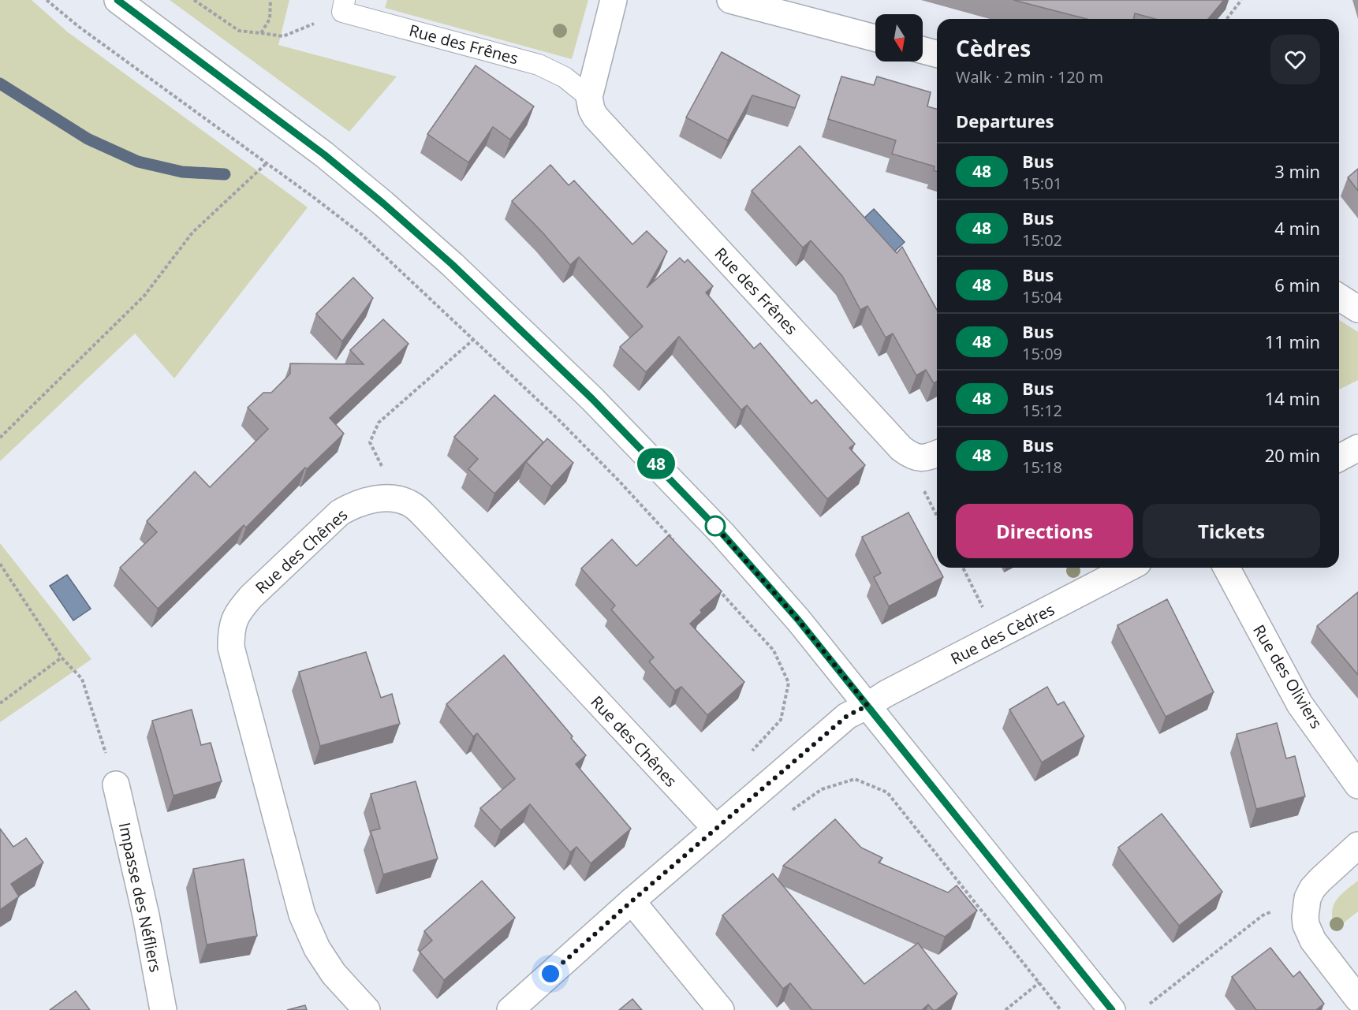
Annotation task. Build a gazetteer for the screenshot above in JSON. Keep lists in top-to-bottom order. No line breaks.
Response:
{"streets":{"street":["Rue des Frênes","Rue des Chênes","Rue des Cèdres","Rue des Oliviers","Impasse des Néfliers"]},"crossings":[["Rue des Chênes","Rue des Cèdres"]],"lines":["bus line 48"],"north":"bottom","page":{"on_map":"48","heading":[["Cèdres","Walk · 2 min · 120 m"],"Departures"],"list":[{"mark":"48","name":"Bus","note":"15:01","value":"3 min"},{"mark":"48","name":"Bus","note":"15:02","value":"4 min"},{"mark":"48","name":"Bus","note":"15:04","value":"6 min"},{"mark":"48","name":"Bus","note":"15:09","value":"11 min"},{"mark":"48","name":"Bus","note":"15:12","value":"14 min"},{"mark":"48","name":"Bus","note":"15:18","value":"20 min"}],"buttons":["Directions","Tickets"]}}
